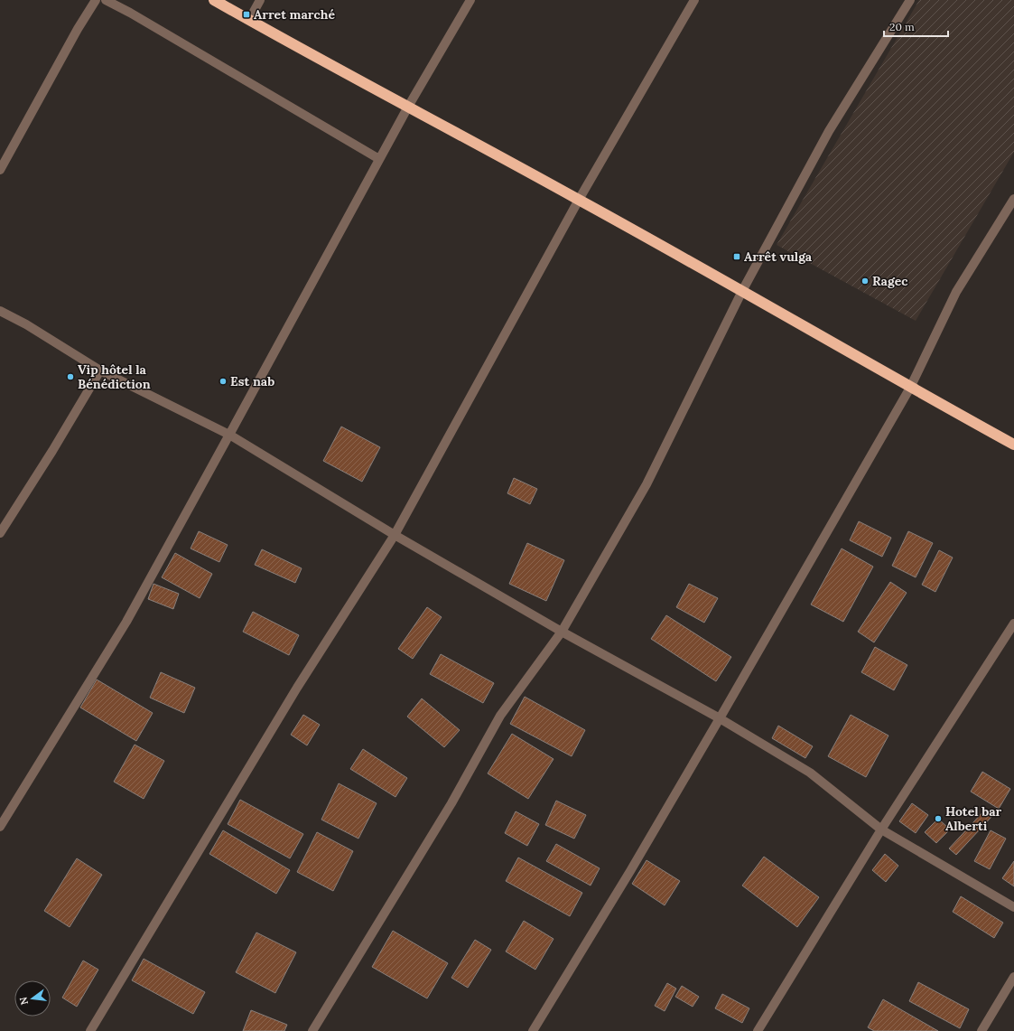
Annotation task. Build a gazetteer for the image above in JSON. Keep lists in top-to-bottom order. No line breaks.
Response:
{"places":{"transit":["Arret marché","Arrêt vulga"],"other":["Ragec","Vip hôtel la Bénédiction","Est nab","Hotel bar Alberti"]},"scale_bar":"20 m","north":"left"}
